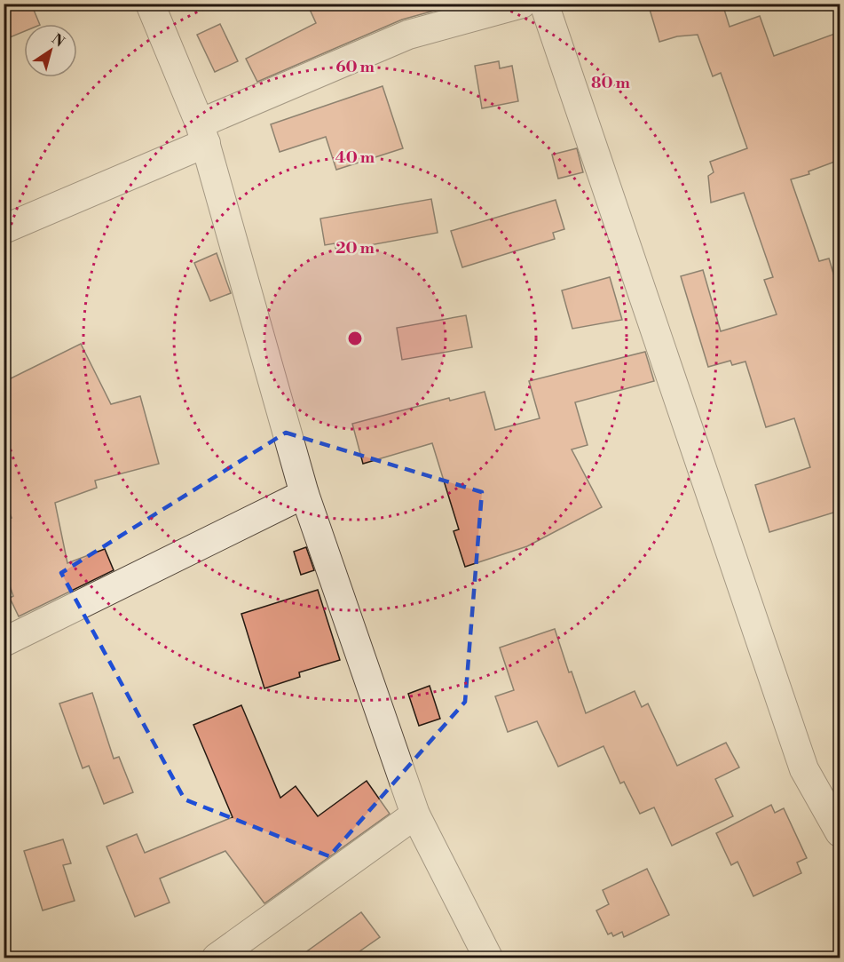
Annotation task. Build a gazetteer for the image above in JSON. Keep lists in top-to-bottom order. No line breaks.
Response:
{"north":"top right","rings":["60 m","80 m","40 m","20 m"]}
